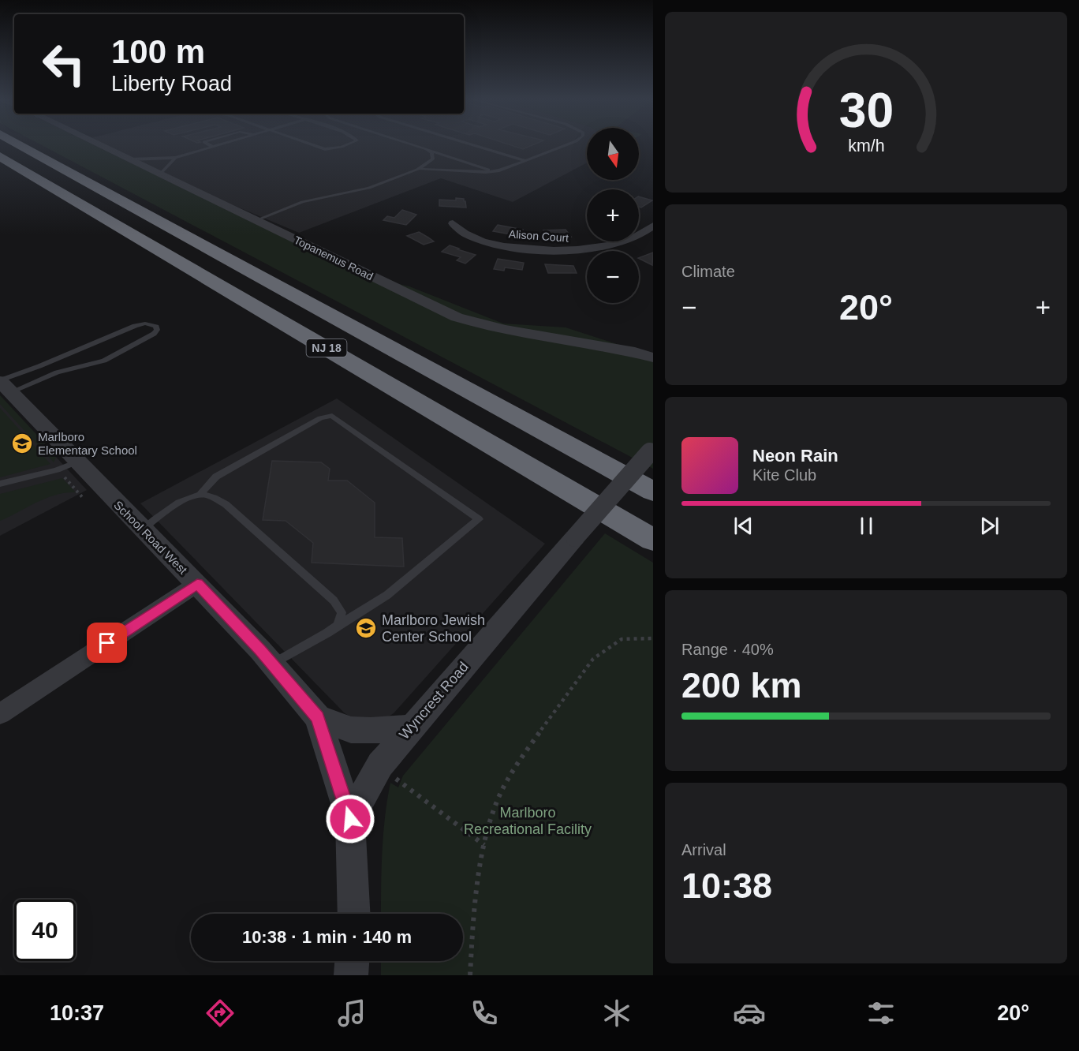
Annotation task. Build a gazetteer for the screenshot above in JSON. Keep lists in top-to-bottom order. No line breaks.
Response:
{"streets":{"highway":["NJ 18"],"street":["Alison Court","Topanemus Road","School Road West","Wyncrest Road"]},"crossings":[["School Road West","Wyncrest Road"]],"parks":["Marlboro Recreational Facility"],"places":{"school or university":["Marlboro Elementary School","Marlboro Jewish Center School"]},"north":"bottom","page":{"turn":["100 m","Liberty Road"],"map_buttons":["+","−"],"tile":["Climate",["Range · 40%","200 km"],["Arrival","10:38"]],"heat":["−","20°","+"],"song":["Neon Rain","Kite Club"],"limit":"40","trip":"10:38 · 1 min · 140 m","tabs":["10:37","20°"],"gauge":["30","km/h"]}}
